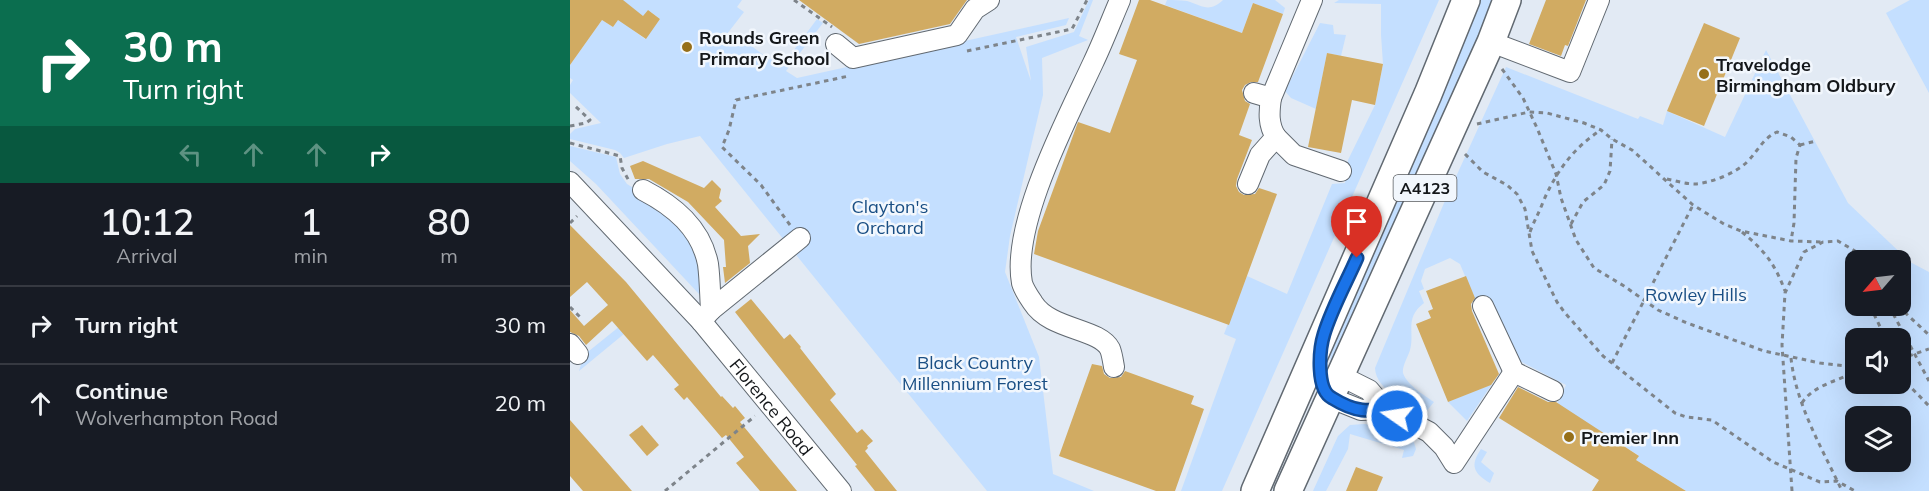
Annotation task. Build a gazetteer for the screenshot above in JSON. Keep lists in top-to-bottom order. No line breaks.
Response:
{"streets":{"highway":["A4123"],"street":["Florence Road"]},"parks":["Clayton's Orchard","Rowley Hills","Black Country Millennium Forest"],"places":["Rounds Green Primary School","Travelodge Birmingham Oldbury","Premier Inn"],"north":"bottom left","page":{"turn":["30 m","Turn right"],"eta":["10:12","Arrival","1","min","80","m"],"list":[{"name":"Turn right","value":"30 m"},{"name":"Continue","note":"Wolverhampton Road","value":"20 m"}]}}
